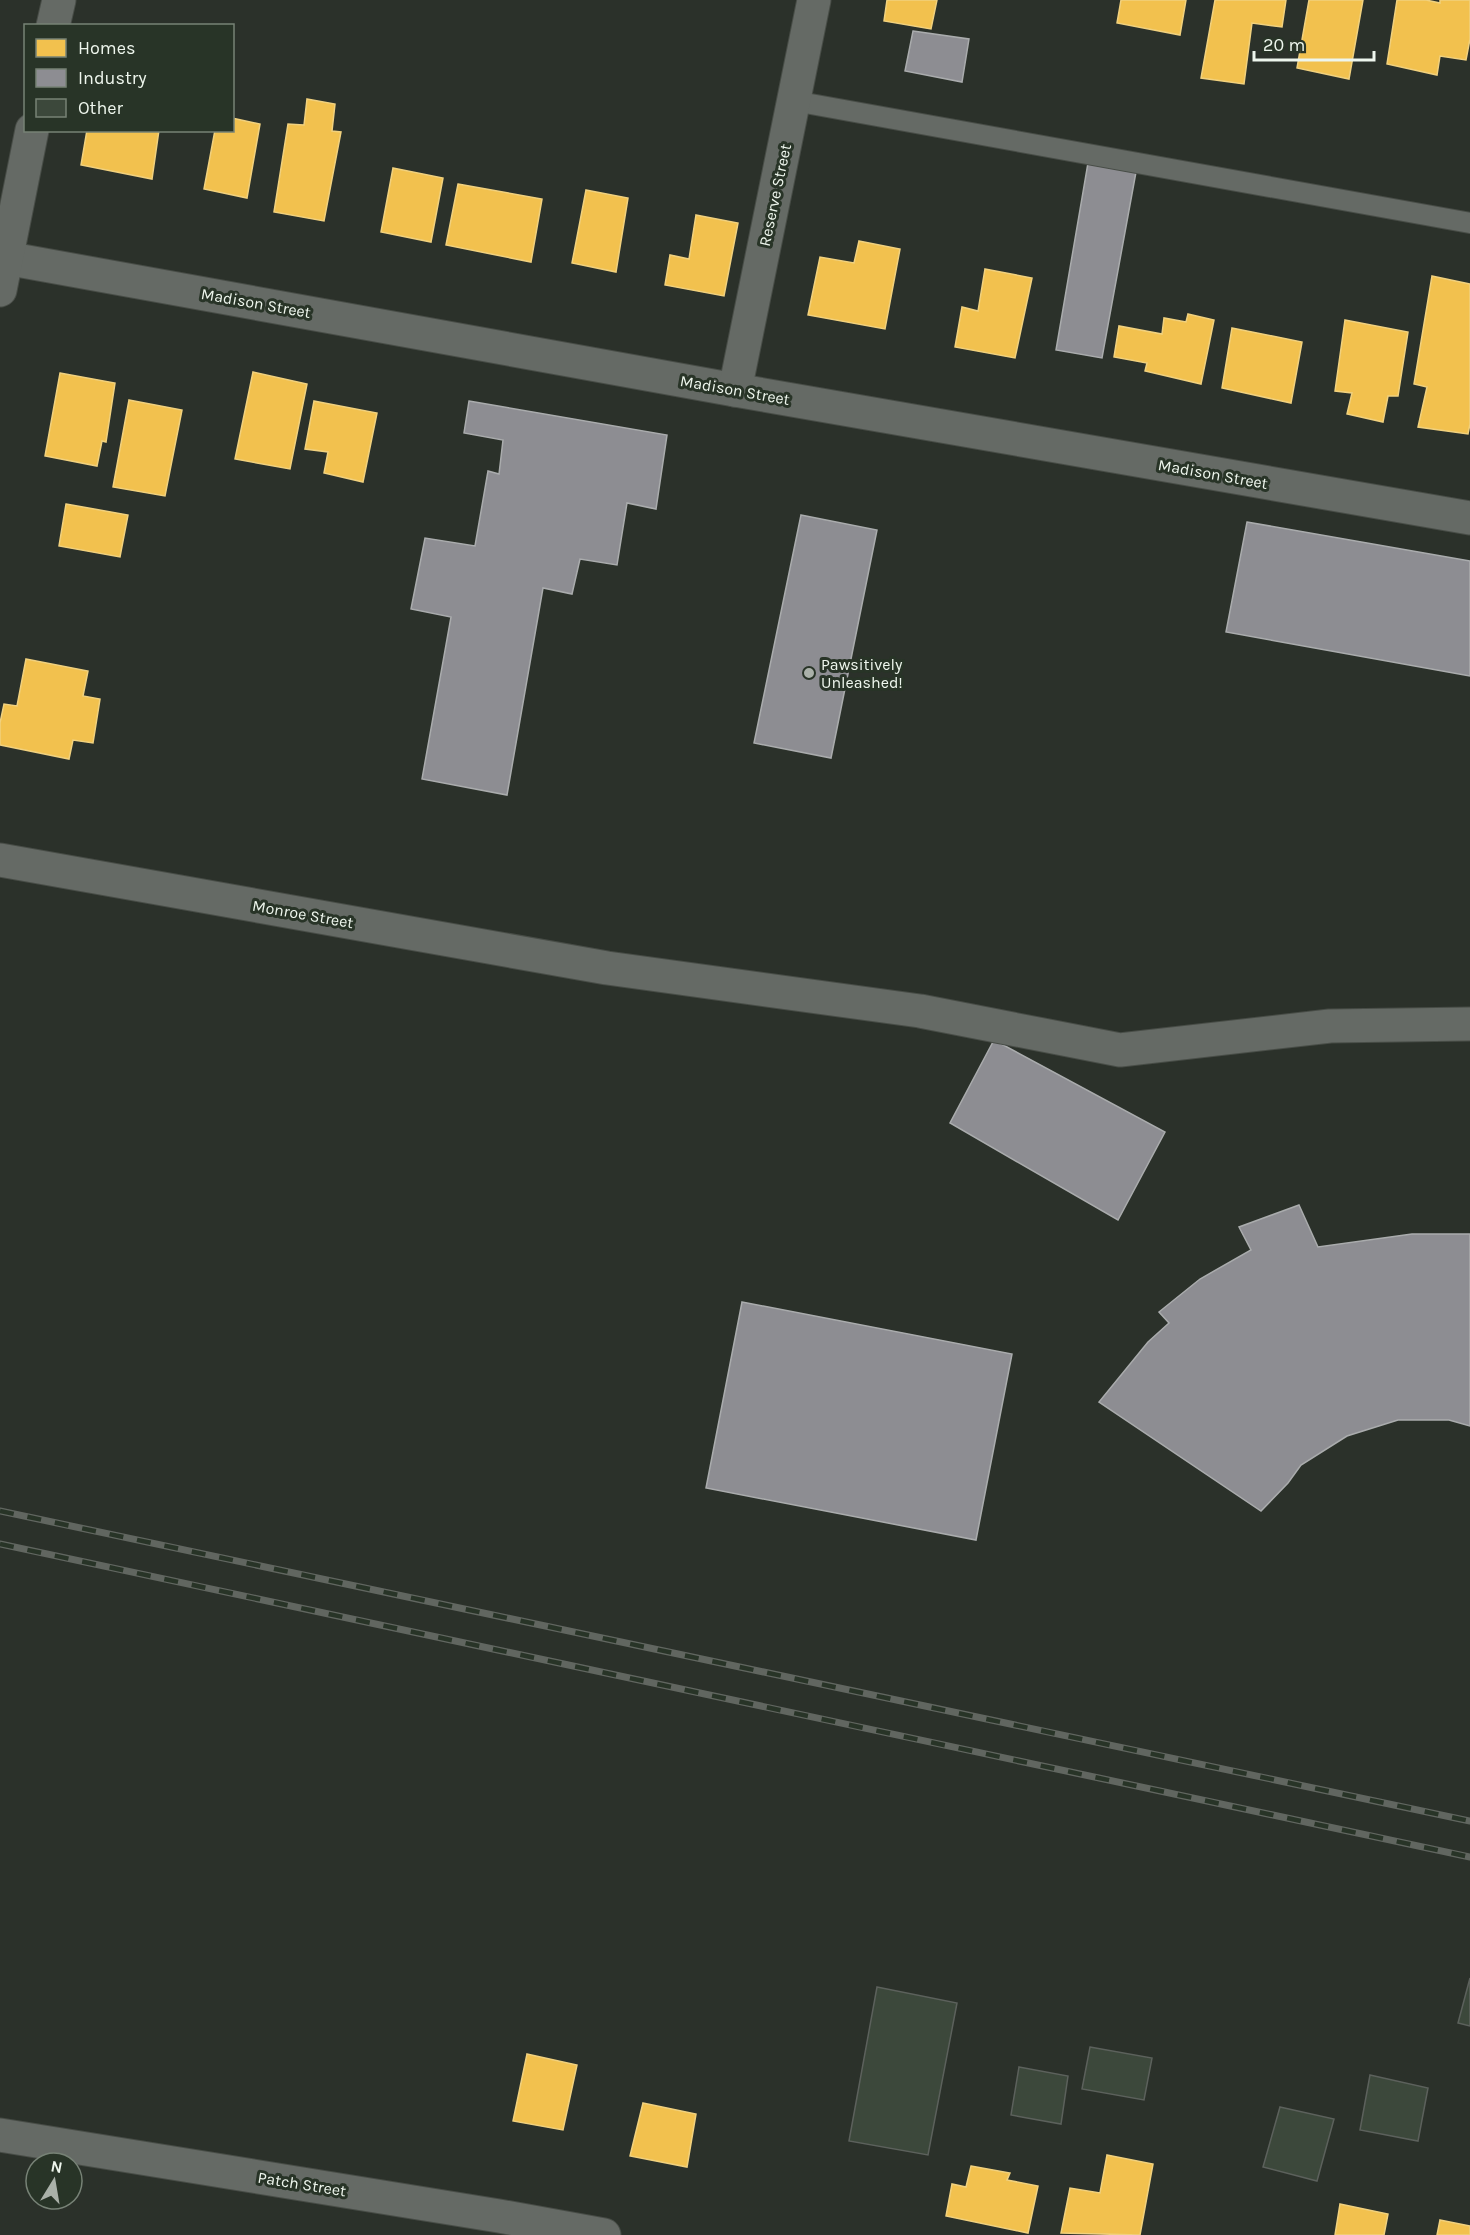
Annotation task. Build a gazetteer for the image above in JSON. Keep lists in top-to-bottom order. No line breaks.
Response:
{"streets":{"street":["Reserve Street","Madison Street","Monroe Street","Patch Street"]},"crossings":[["Reserve Street","Madison Street"]],"places":["Pawsitively Unleashed!"],"legend":["Homes","Industry","Other"],"scale_bar":"20 m","north":"top"}
